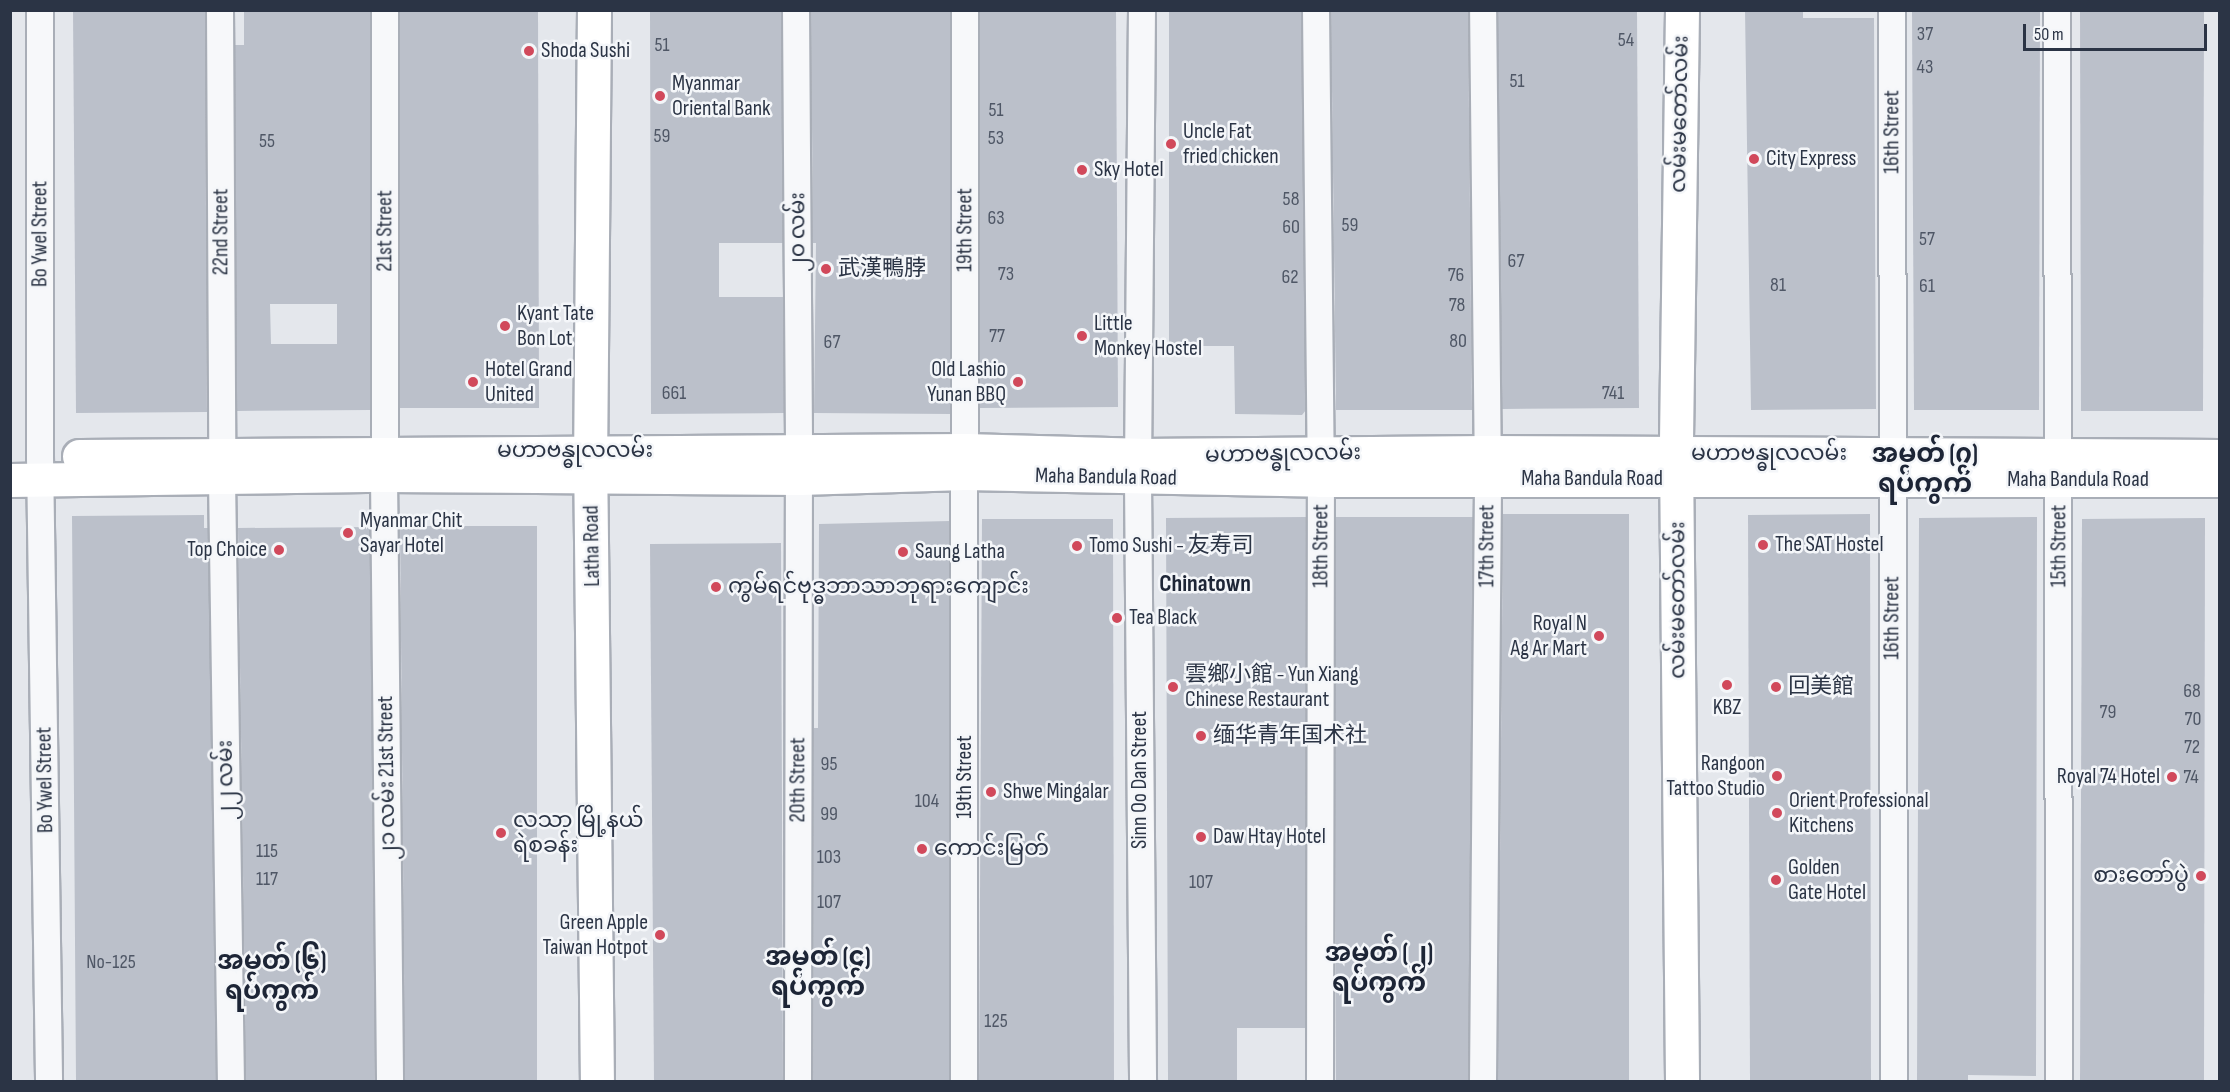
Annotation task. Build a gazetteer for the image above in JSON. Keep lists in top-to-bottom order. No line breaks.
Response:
{"streets":{"main road":["လမ်းမတော်လမ်း","မဟာဗန္ဓုလလမ်း","Maha Bandula Road","Latha Road"],"street":["16th Street","19th Street","21st Street","22nd Street","၂၀ လမ်း","Bo Ywel Street","18th Street","17th Street","15th Street","၂၁ လမ်း 21st Street","၂၂ လမ်း","20th Street","Sinn Oo Dan Street"]},"crossings":[["လမ်းမတော်လမ်း","မဟာဗန္ဓုလလမ်း"],["16th Street","မဟာဗန္ဓုလလမ်း"],["19th Street","မဟာဗန္ဓုလလမ်း"],["19th Street","Maha Bandula Road"],["21st Street","မဟာဗန္ဓုလလမ်း"],["21st Street","၂၁ လမ်း 21st Street"],["22nd Street","မဟာဗန္ဓုလလမ်း"],["22nd Street","၂၂ လမ်း"],["၂၀ လမ်း","မဟာဗန္ဓုလလမ်း"],["၂၀ လမ်း","20th Street"],["Bo Ywel Street","မဟာဗန္ဓုလလမ်း"],["မဟာဗန္ဓုလလမ်း","Maha Bandula Road"],["မဟာဗန္ဓုလလမ်း","Latha Road"],["မဟာဗန္ဓုလလမ်း","18th Street"],["မဟာဗန္ဓုလလမ်း","17th Street"],["မဟာဗန္ဓုလလမ်း","15th Street"],["မဟာဗန္ဓုလလမ်း","၂၁ လမ်း 21st Street"],["မဟာဗန္ဓုလလမ်း","၂၂ လမ်း"],["မဟာဗန္ဓုလလမ်း","20th Street"],["မဟာဗန္ဓုလလမ်း","Sinn Oo Dan Street"],["Maha Bandula Road","15th Street"],["Maha Bandula Road","Sinn Oo Dan Street"]],"districts":["အမှတ် (၇) ရပ်ကွက်","Chinatown","အမှတ် (၂) ရပ်ကွက်","အမှတ် (၄) ရပ်ကွက်","အမှတ် (၆) ရပ်ကွက်"],"places":["Shoda Sushi","Myanmar Oriental Bank","Uncle Fat fried chicken","City Express","Sky Hotel","武漢鴨脖","Kyant Tate Bon Lot","Little Monkey Hostel","Hotel Grand United","Old Lashio Yunan BBQ","Myanmar Chit Sayar Hotel","The SAT Hostel","Tomo Sushi - 友寿司","Top Choice","Saung Latha","ကွမ်ရင်ဗုဒ္ဓဘာသာဘုရားကျောင်း","Tea Black","Royal N Ag Ar Mart","KBZ","雲鄉小館 - Yun Xiang Chinese Restaurant","回美館","缅华青年国术社","Rangoon Tattoo Studio","Royal 74 Hotel","Shwe Mingalar","Orient Professional Kitchens","လသာ မြို့နယ် ရဲစခန်း","Daw Htay Hotel","ကောင်းမြတ်","စားတော်ပွဲ","Golden Gate Hotel","Green Apple Taiwan Hotpot"],"house_numbers":["37","54","51","43","51","51","59","53","55","58","63","59","60","57","67","73","76","62","81","61","78","77","80","67","661","741","68","79","70","72","95","74","104","99","115","103","117","107","107","No-125","125"],"scale_bar":"50 m"}
